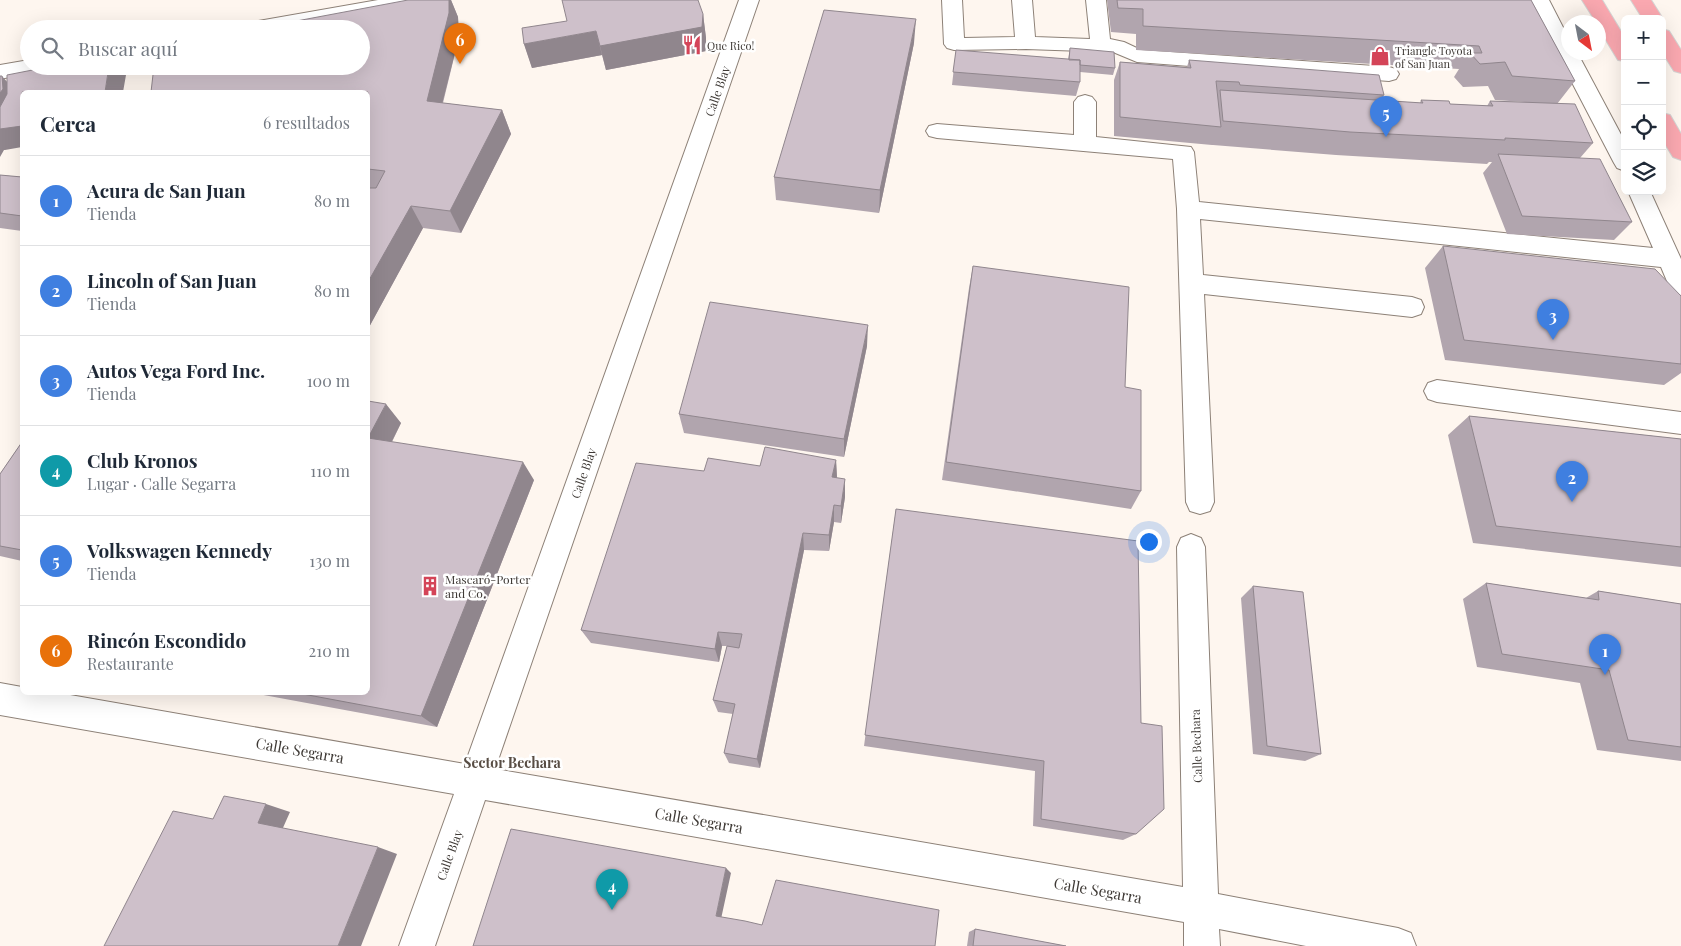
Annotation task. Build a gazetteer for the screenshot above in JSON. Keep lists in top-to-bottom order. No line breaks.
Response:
{"streets":{"street":["Calle Blay","Calle Bechara","Calle Segarra"]},"crossings":[["Calle Blay","Calle Segarra"],["Calle Bechara","Calle Segarra"]],"districts":["Sector Bechara"],"places":{"restaurant":["Que Rico!"],"shop":["Triangle Toyota of San Juan"],"building":["Mascaró-Porter and Co."]},"north":"bottom right","page":{"map_buttons":["+","−"],"search":"Buscar aquí","pins":["6","5","3","2","1","4"],"heading":["Cerca","6 resultados"],"list":[{"mark":"1","name":"Acura de San Juan","note":"Tienda","value":"80 m"},{"mark":"2","name":"Lincoln of San Juan","note":"Tienda","value":"80 m"},{"mark":"3","name":"Autos Vega Ford Inc.","note":"Tienda","value":"100 m"},{"mark":"4","name":"Club Kronos","note":"Lugar · Calle Segarra","value":"110 m"},{"mark":"5","name":"Volkswagen Kennedy","note":"Tienda","value":"130 m"},{"mark":"6","name":"Rincón Escondido","note":"Restaurante","value":"210 m"}]}}
